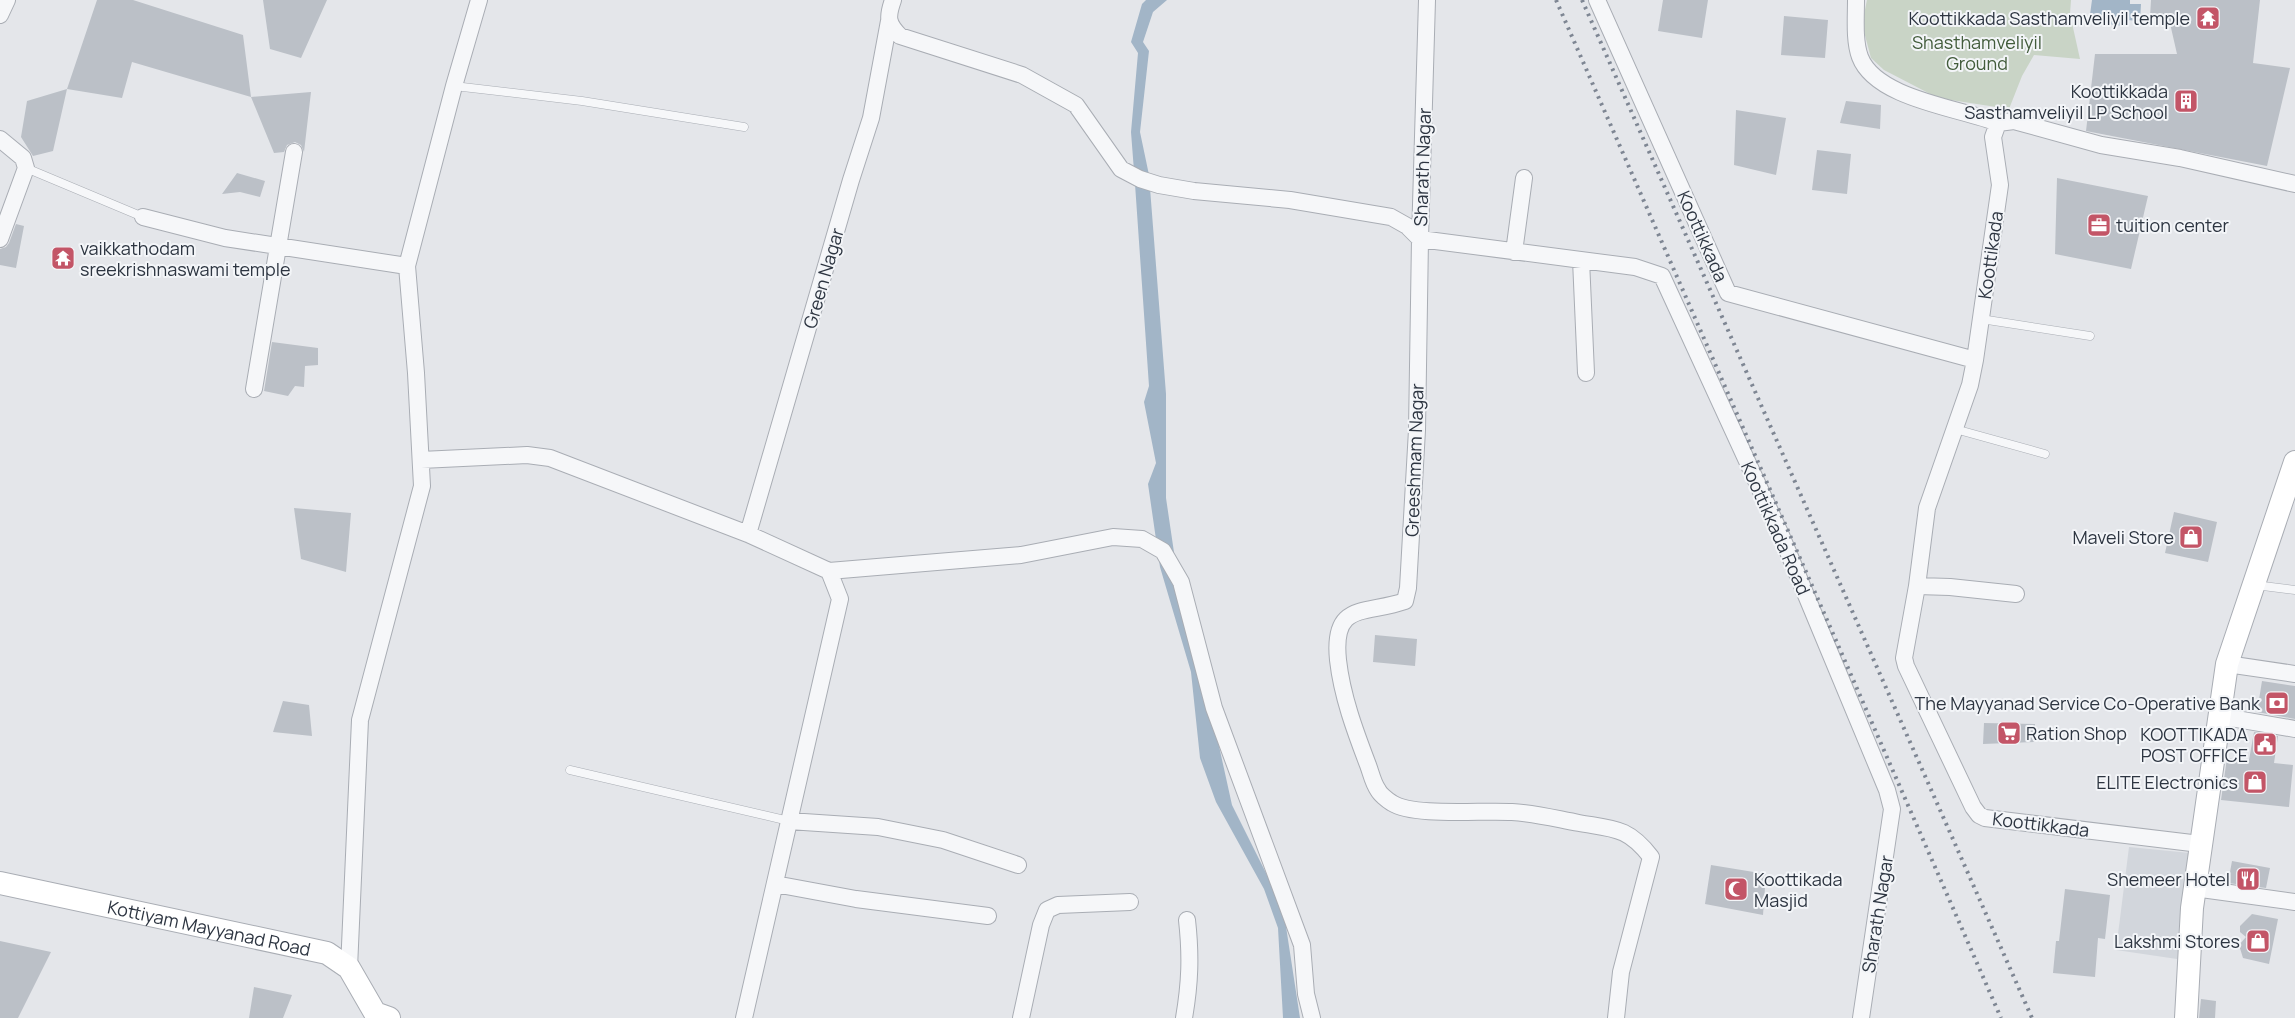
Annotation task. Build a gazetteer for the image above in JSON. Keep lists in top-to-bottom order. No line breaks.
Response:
{"streets":{"main road":["Kottiyam Mayyanad Road"],"street":["Sharath Nagar","Koottikkada","Koottikada","Green Nagar","Greeshmam Nagar","Koottikkada Road"]},"crossings":[["Sharath Nagar","Greeshmam Nagar"],["Sharath Nagar","Koottikkada Road"],["Koottikkada","Koottikada"]],"parks":["Shasthamveliyil Ground"],"places":{"temple":["Koottikkada Sasthamveliyil temple","vaikkathodam sreekrishnaswami temple"],"building":["Koottikkada Sasthamveliyil LP School"],"office":["tuition center"],"shop":["Maveli Store","ELITE Electronics","Lakshmi Stores"],"bank":["The Mayyanad Service Co-Operative Bank"],"supermarket":["Ration Shop"],"public building":["KOOTTIKADA POST OFFICE"],"restaurant":["Shemeer Hotel"],"mosque":["Koottikada Masjid"]}}
